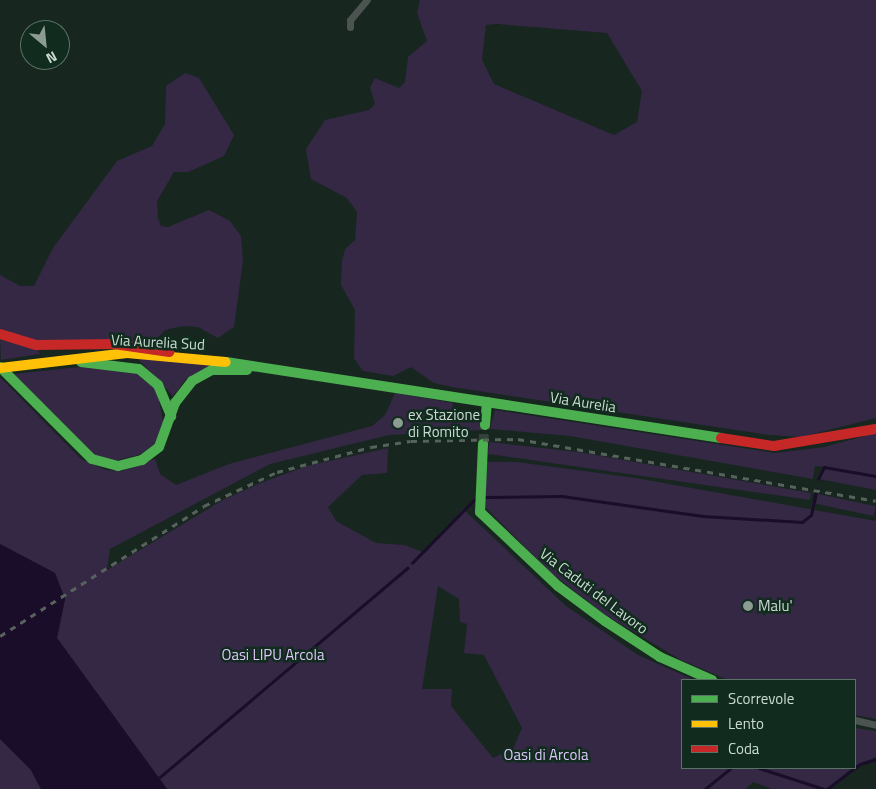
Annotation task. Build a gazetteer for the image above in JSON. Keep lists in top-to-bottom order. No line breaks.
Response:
{"streets":{"main road":["Via Aurelia Sud","Via Aurelia","Via Caduti del Lavoro"]},"crossings":[["Via Aurelia Sud","Via Aurelia"]],"parks":["Oasi LIPU Arcola","Oasi di Arcola"],"places":["ex Stazione di Romito","Malu'"],"legend":["Scorrevole","Lento","Coda"],"north":"bottom right"}
